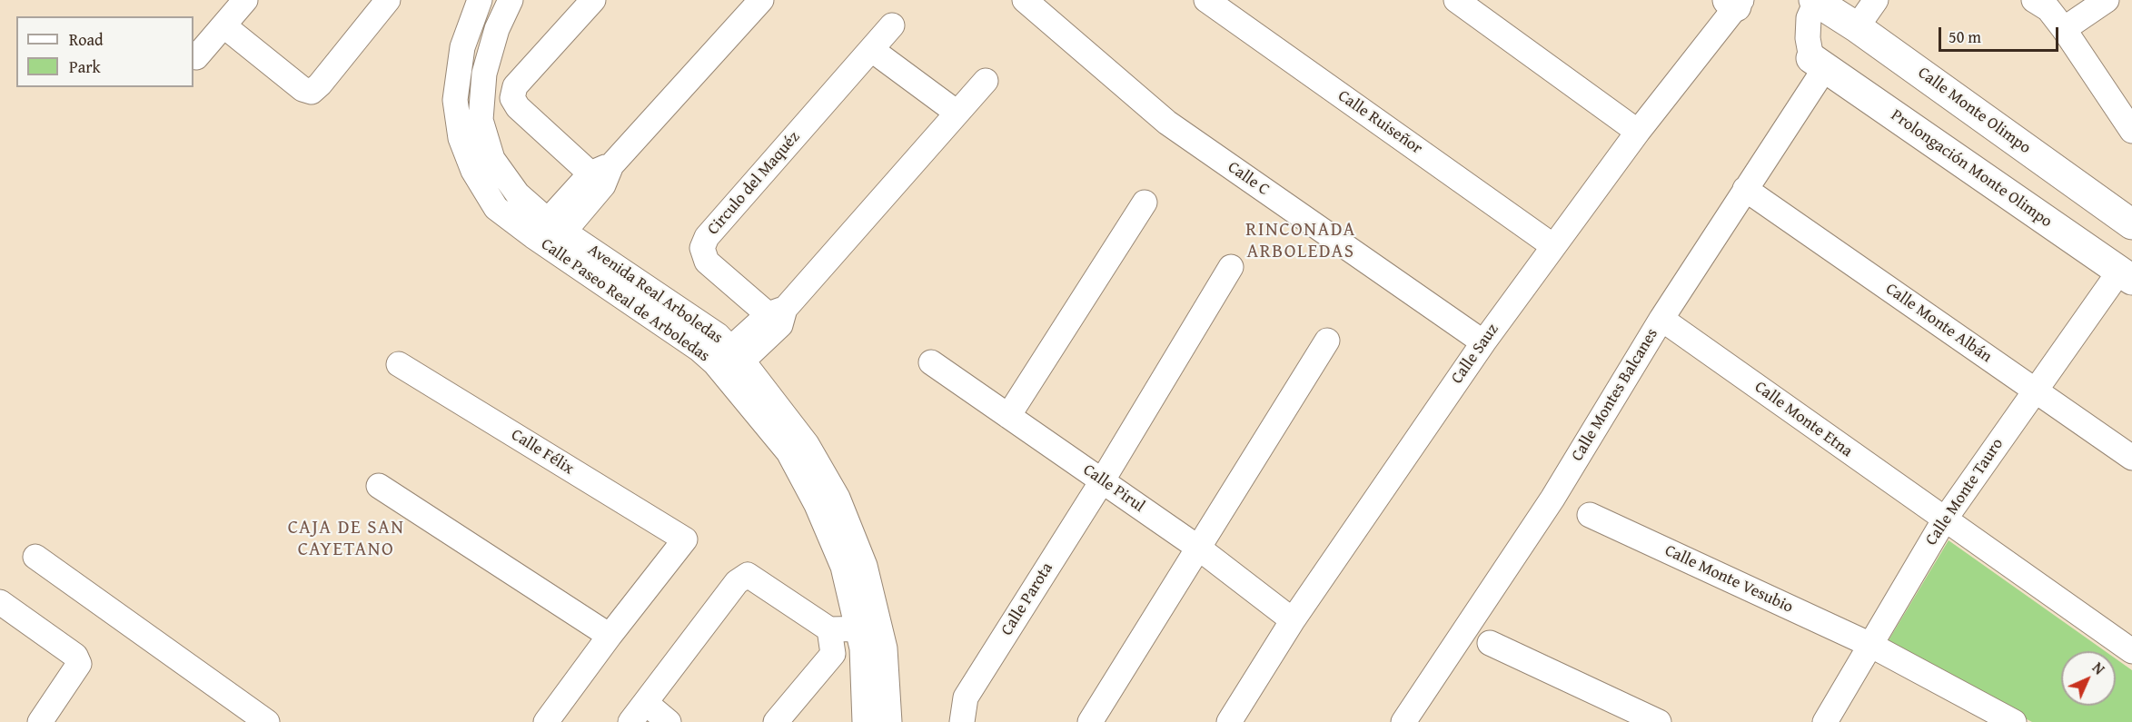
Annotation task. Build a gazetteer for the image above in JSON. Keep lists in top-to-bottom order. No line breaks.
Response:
{"streets":{"main road":["Calle Monte Olimpo","Prolongación Monte Olimpo"],"street":["Calle Ruiseñor","Calle C","Circulo del Maquéz","Avenida Real Arboledas","Calle Paseo Real de Arboledas","Calle Monte Albán","Calle Sauz","Calle Montes Balcanes","Calle Monte Etna","Calle Félix","Calle Pirul","Calle Monte Tauro","Calle Monte Vesubio","Calle Parota"]},"crossings":[["Calle Ruiseñor","Calle Sauz"],["Prolongación Monte Olimpo","Calle Montes Balcanes"],["Prolongación Monte Olimpo","Calle Monte Tauro"],["Calle C","Calle Sauz"],["Avenida Real Arboledas","Calle Paseo Real de Arboledas"],["Calle Monte Albán","Calle Montes Balcanes"],["Calle Monte Albán","Calle Monte Tauro"],["Calle Sauz","Calle Pirul"],["Calle Montes Balcanes","Calle Monte Etna"],["Calle Monte Etna","Calle Monte Tauro"],["Calle Pirul","Calle Parota"],["Calle Monte Tauro","Calle Monte Vesubio"]],"districts":["RINCONADA ARBOLEDAS","CAJA DE SAN CAYETANO"],"legend":["Road","Park"],"scale_bar":"50 m","north":"top right"}
